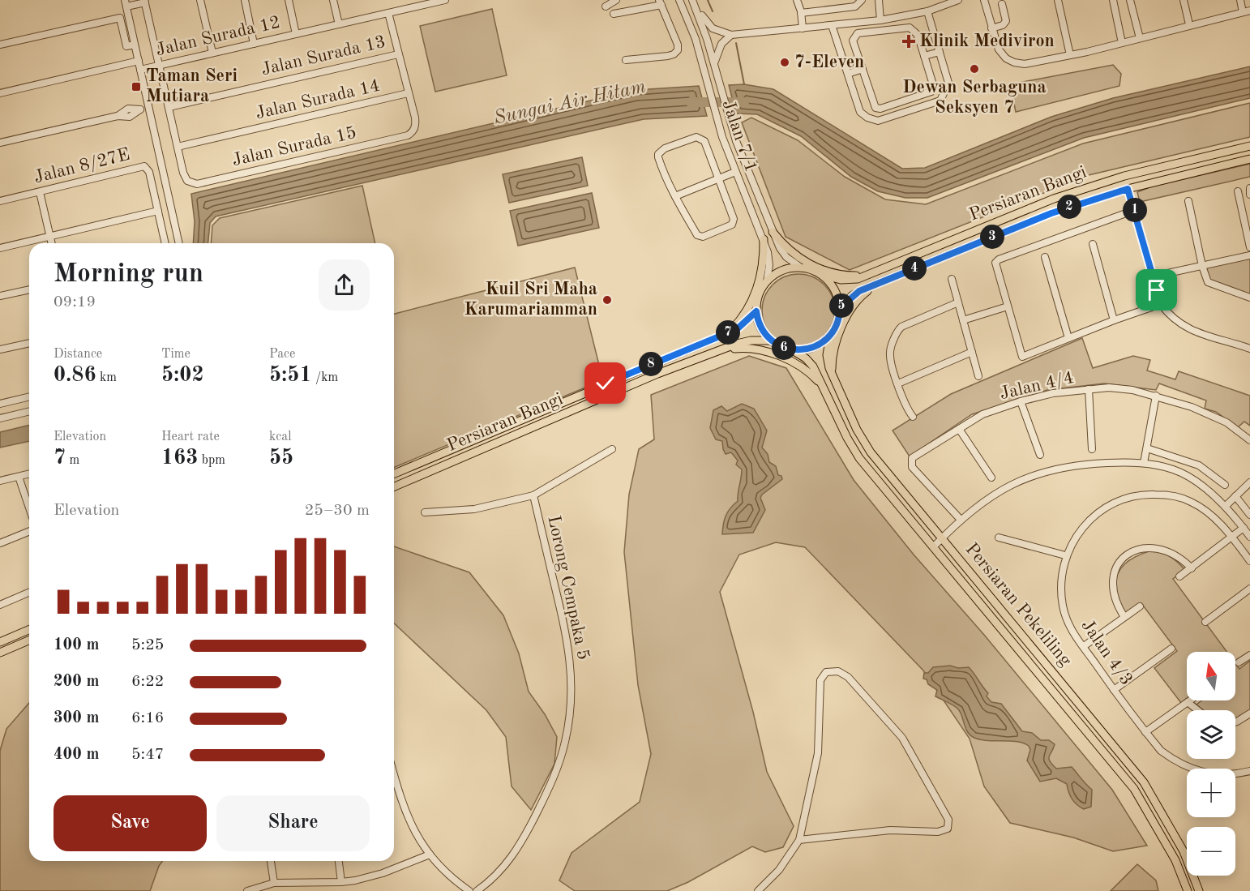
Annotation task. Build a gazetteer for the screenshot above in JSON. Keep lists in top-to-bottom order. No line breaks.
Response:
{"streets":{"main road":["Persiaran Bangi","Persiaran Pekeliling"],"street":["Jalan Surada 12","Jalan Surada 13","Jalan Surada 14","Jalan 7/1","Jalan Surada 15","Jalan 8/27E","Jalan 4/4","Lorong Cempaka 5","Jalan 4/3"]},"crossings":[["Jalan Surada 14","Jalan Surada 15"],["Jalan 7/1","Persiaran Bangi"],["Jalan 7/1","Persiaran Pekeliling"],["Persiaran Bangi","Persiaran Pekeliling"]],"water":["Sungai Air Hitam"],"places":{"health":["Klinik Mediviron"],"other":["7-Eleven","Dewan Serbaguna Seksyen 7","Kuil Sri Maha Karumariamman"],"transit":["Taman Seri Mutiara"]},"north":"top","page":{"pins":["2","1","3","4","5","7","6","8"],"heading":["Morning run","09:19"],"stats":[["Distance","0.86 km"],["Time","5:02"],["Pace","5:51 /km"],["Elevation","7 m"],["Heart rate","163 bpm"],["kcal","55"]],"chart":["Elevation","25–30 m"],"list":[{"name":"100 m","note":"5:25"},{"name":"200 m","note":"6:22"},{"name":"300 m","note":"6:16"},{"name":"400 m","note":"5:47"}],"map_buttons":["+","−"],"buttons":["Save","Share"]}}
